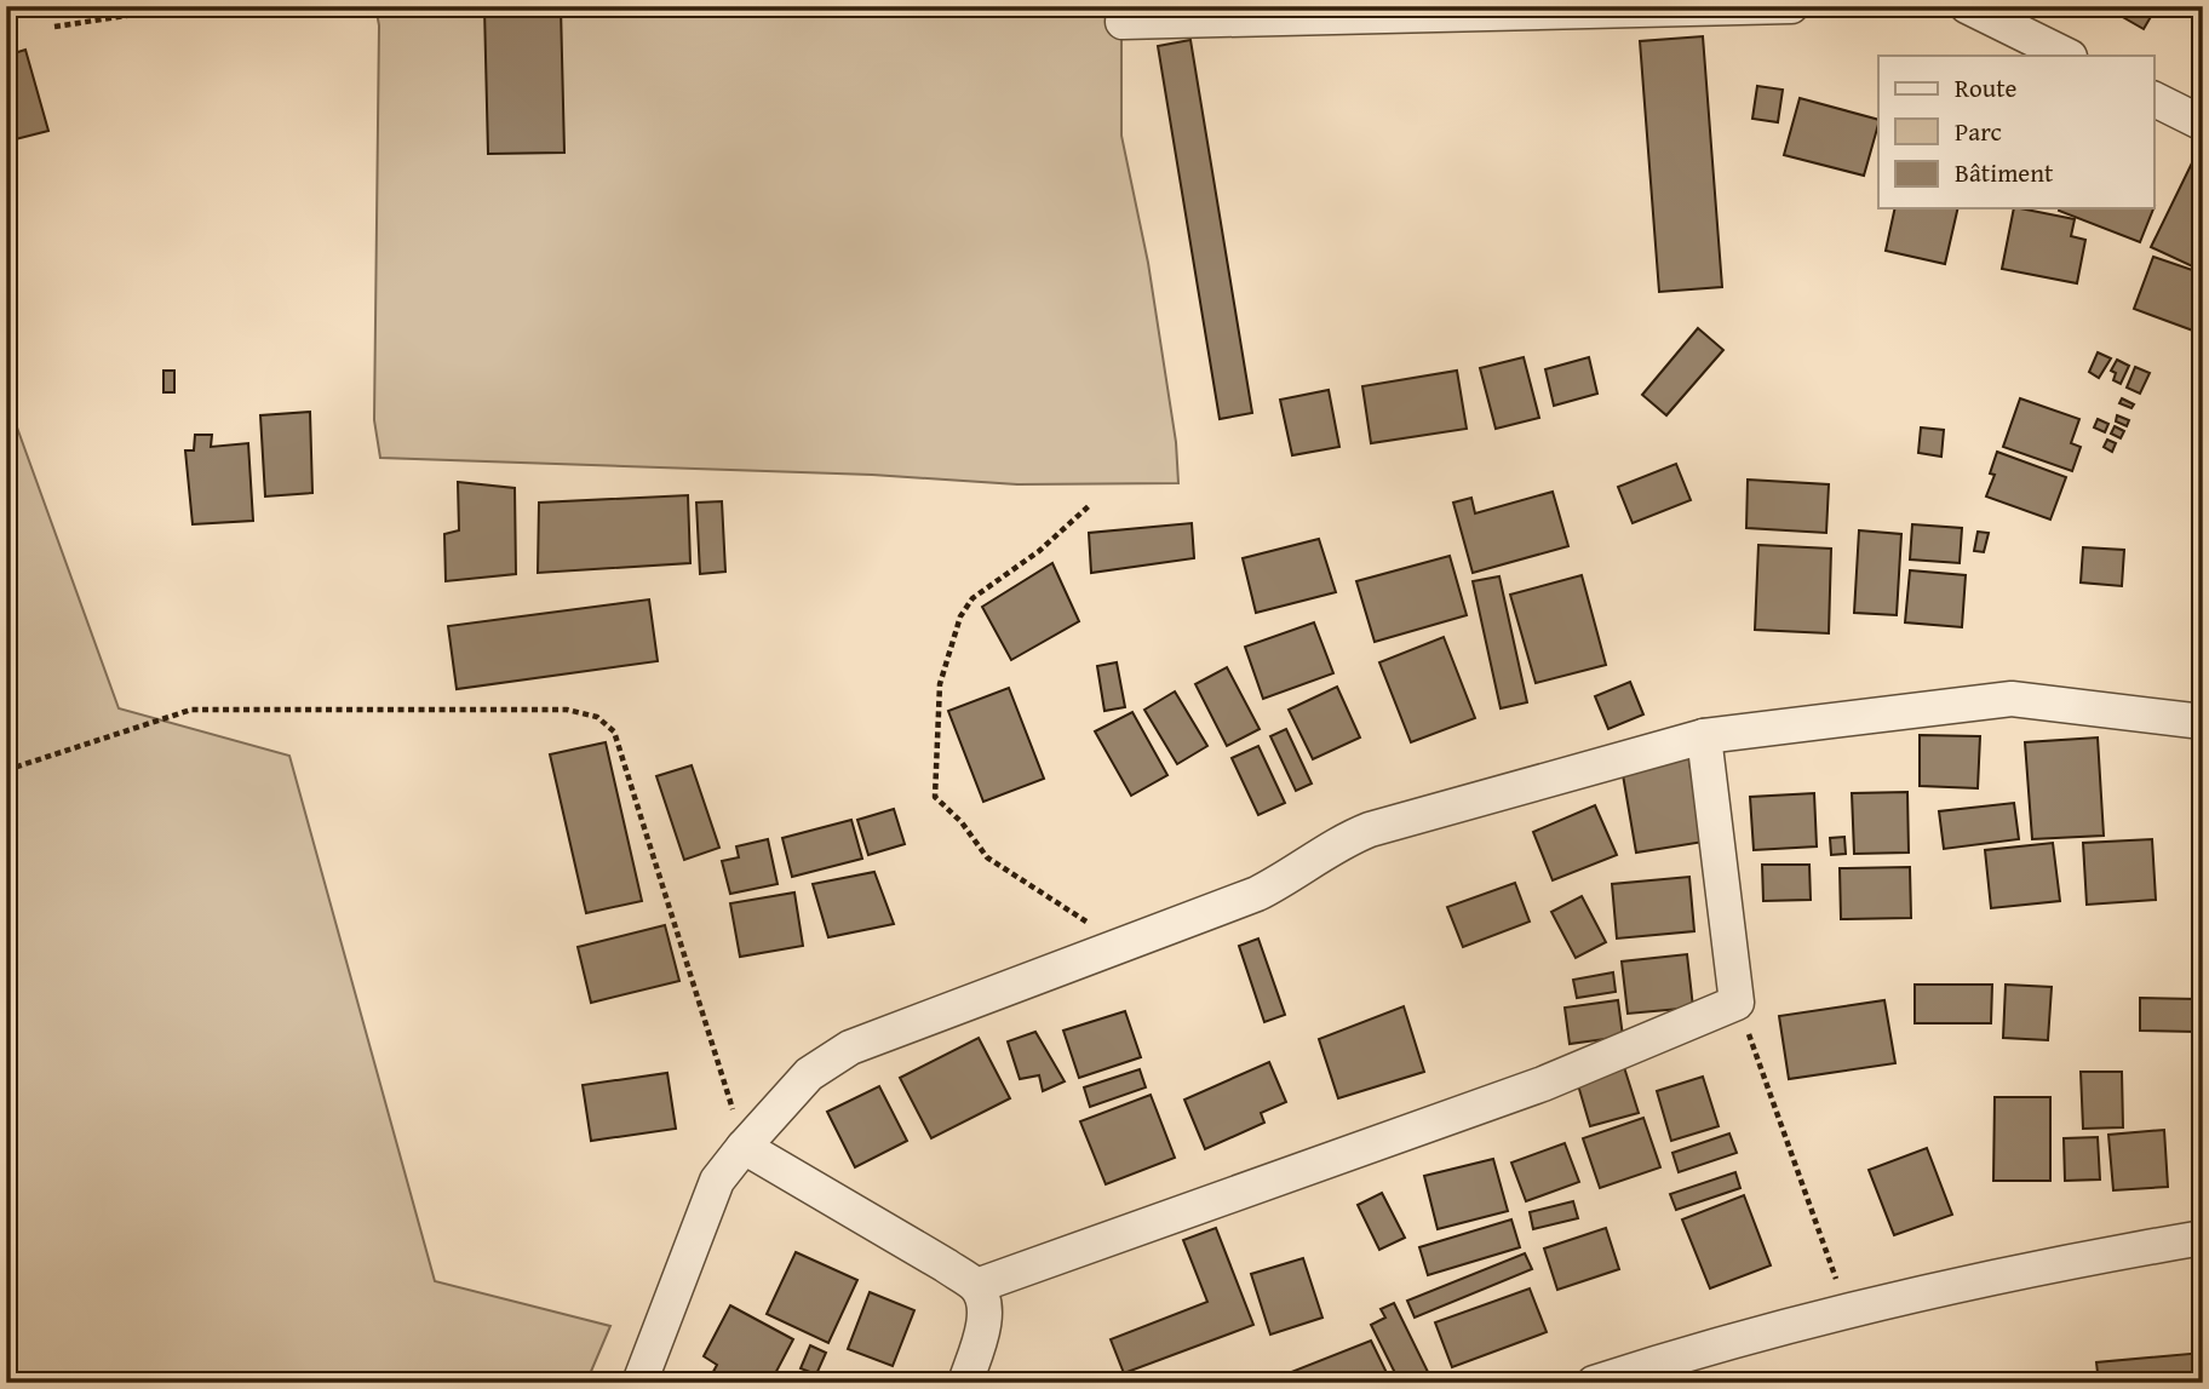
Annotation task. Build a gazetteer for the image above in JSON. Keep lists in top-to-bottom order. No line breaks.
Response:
{"legend":["Route","Parc","Bâtiment"]}
